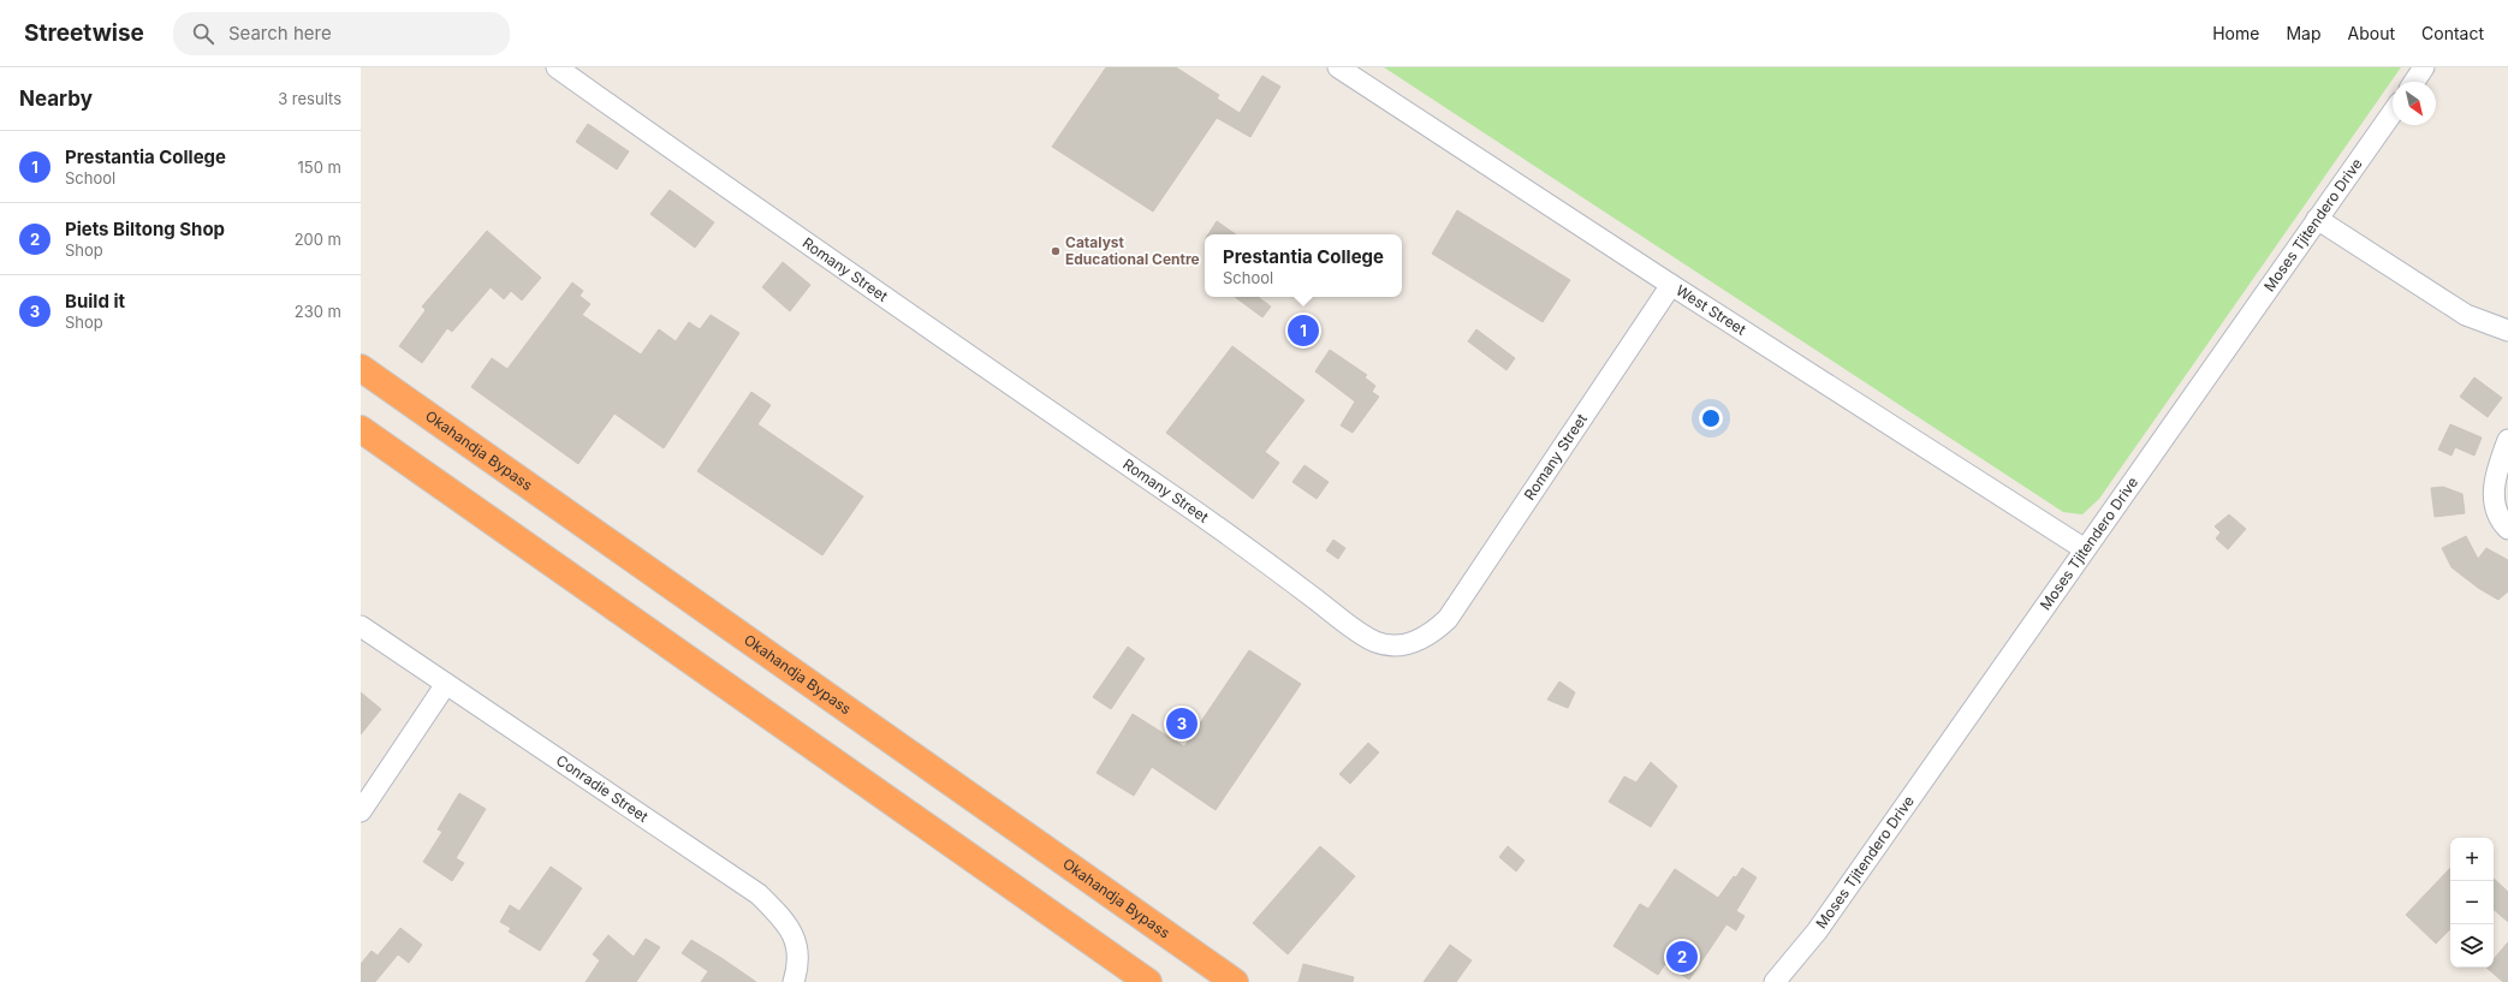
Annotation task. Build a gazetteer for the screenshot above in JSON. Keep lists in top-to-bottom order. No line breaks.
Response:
{"streets":{"highway":["Okahandja Bypass"],"street":["Moses Tjitendero Drive","Romany Street","West Street","Conradie Street"]},"crossings":[["Moses Tjitendero Drive","West Street"],["Romany Street","West Street"]],"places":["Catalyst Educational Centre"],"north":"bottom right","page":{"header":"Streetwise","search":"Search here","nav":["Home","Map","About","Contact"],"heading":["Nearby","3 results"],"list":[{"mark":"1","name":"Prestantia College","note":"School","value":"150 m"},{"mark":"2","name":"Piets Biltong Shop","note":"Shop","value":"200 m"},{"mark":"3","name":"Build it","note":"Shop","value":"230 m"}],"popup":["Prestantia College","School"],"pins":["1","3","2"],"map_buttons":["+","−"]}}
